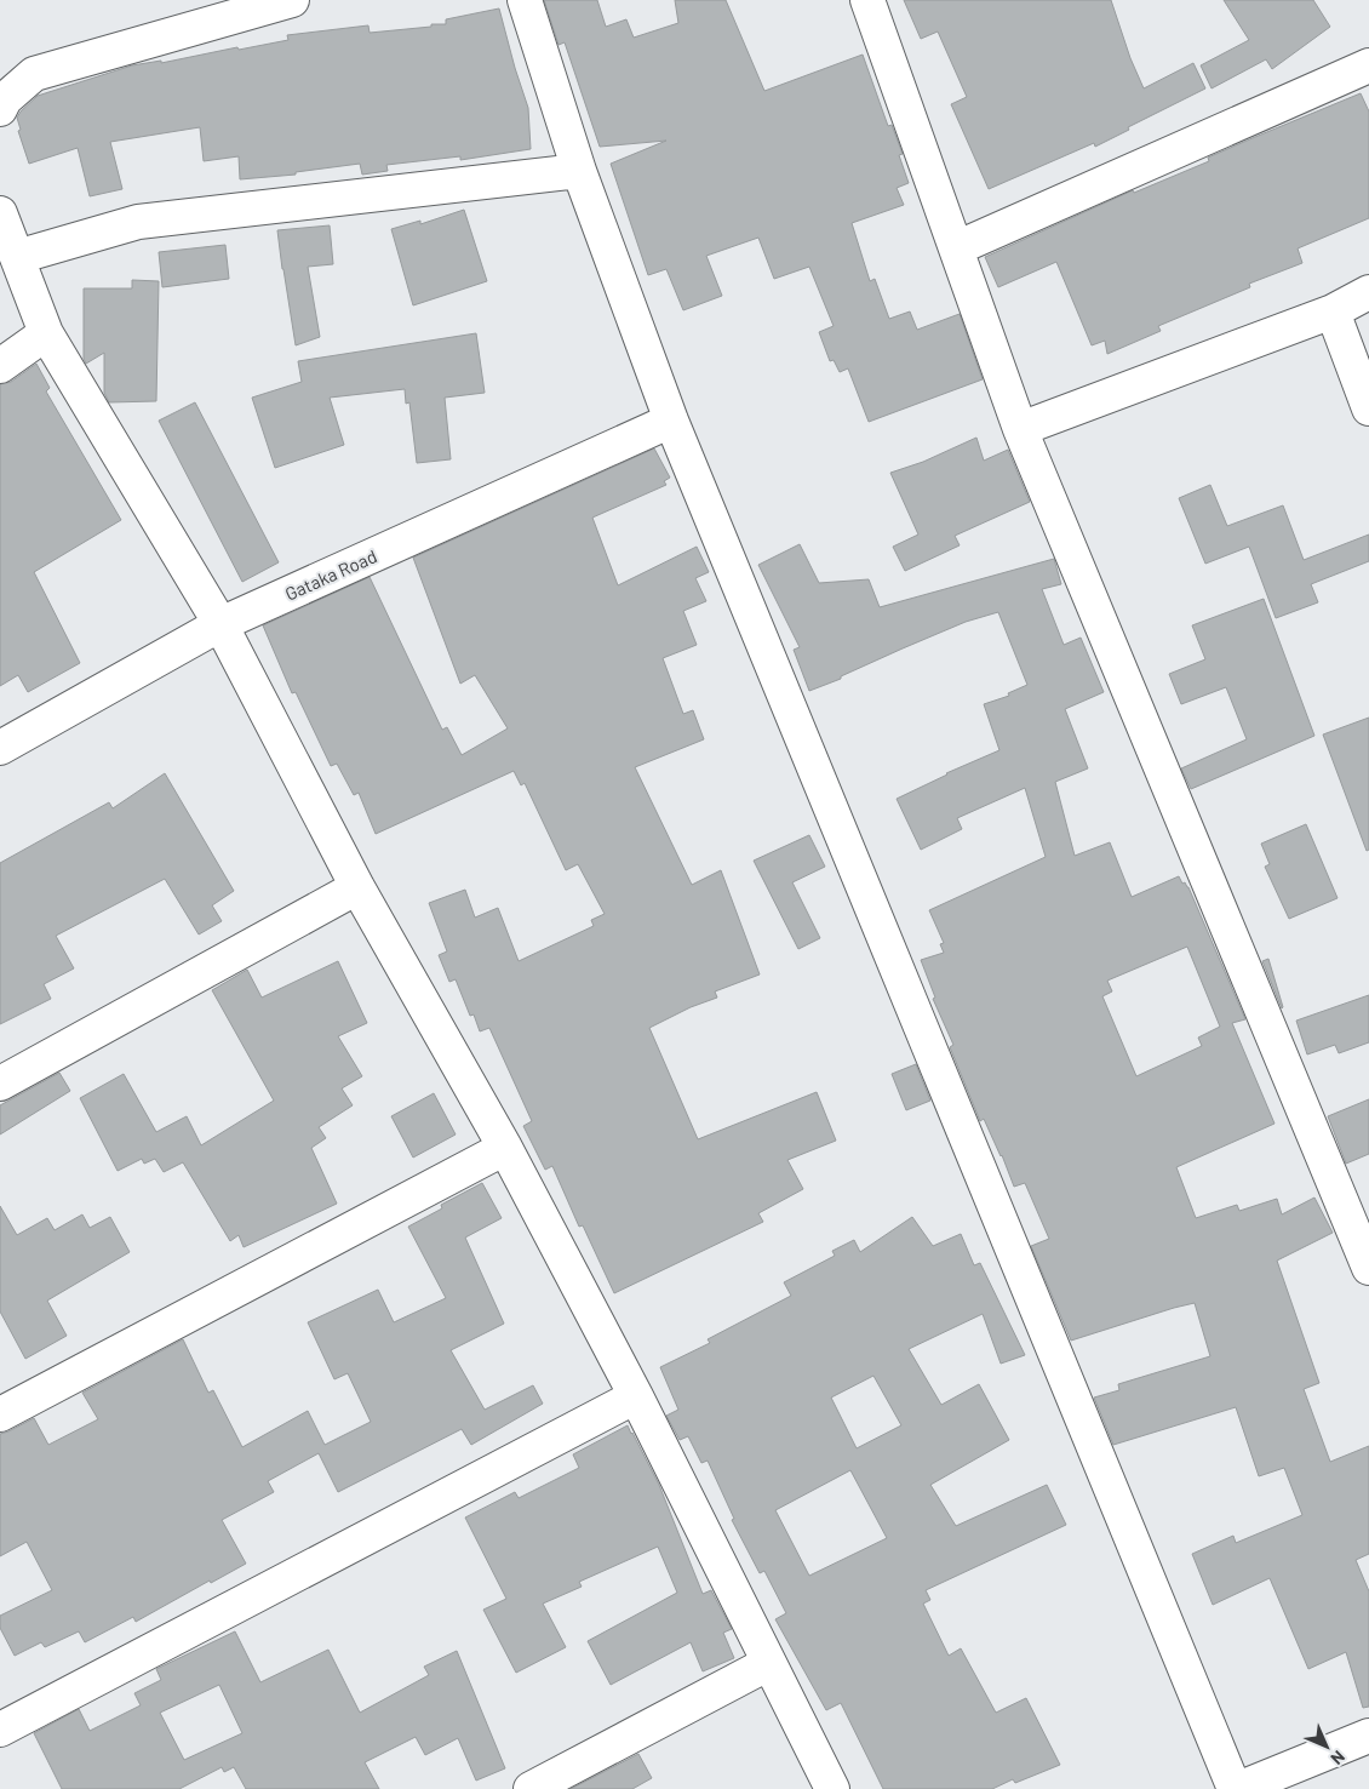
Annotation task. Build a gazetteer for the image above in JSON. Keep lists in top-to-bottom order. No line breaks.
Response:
{"streets":{"street":["Gataka Road"]},"north":"bottom right"}
